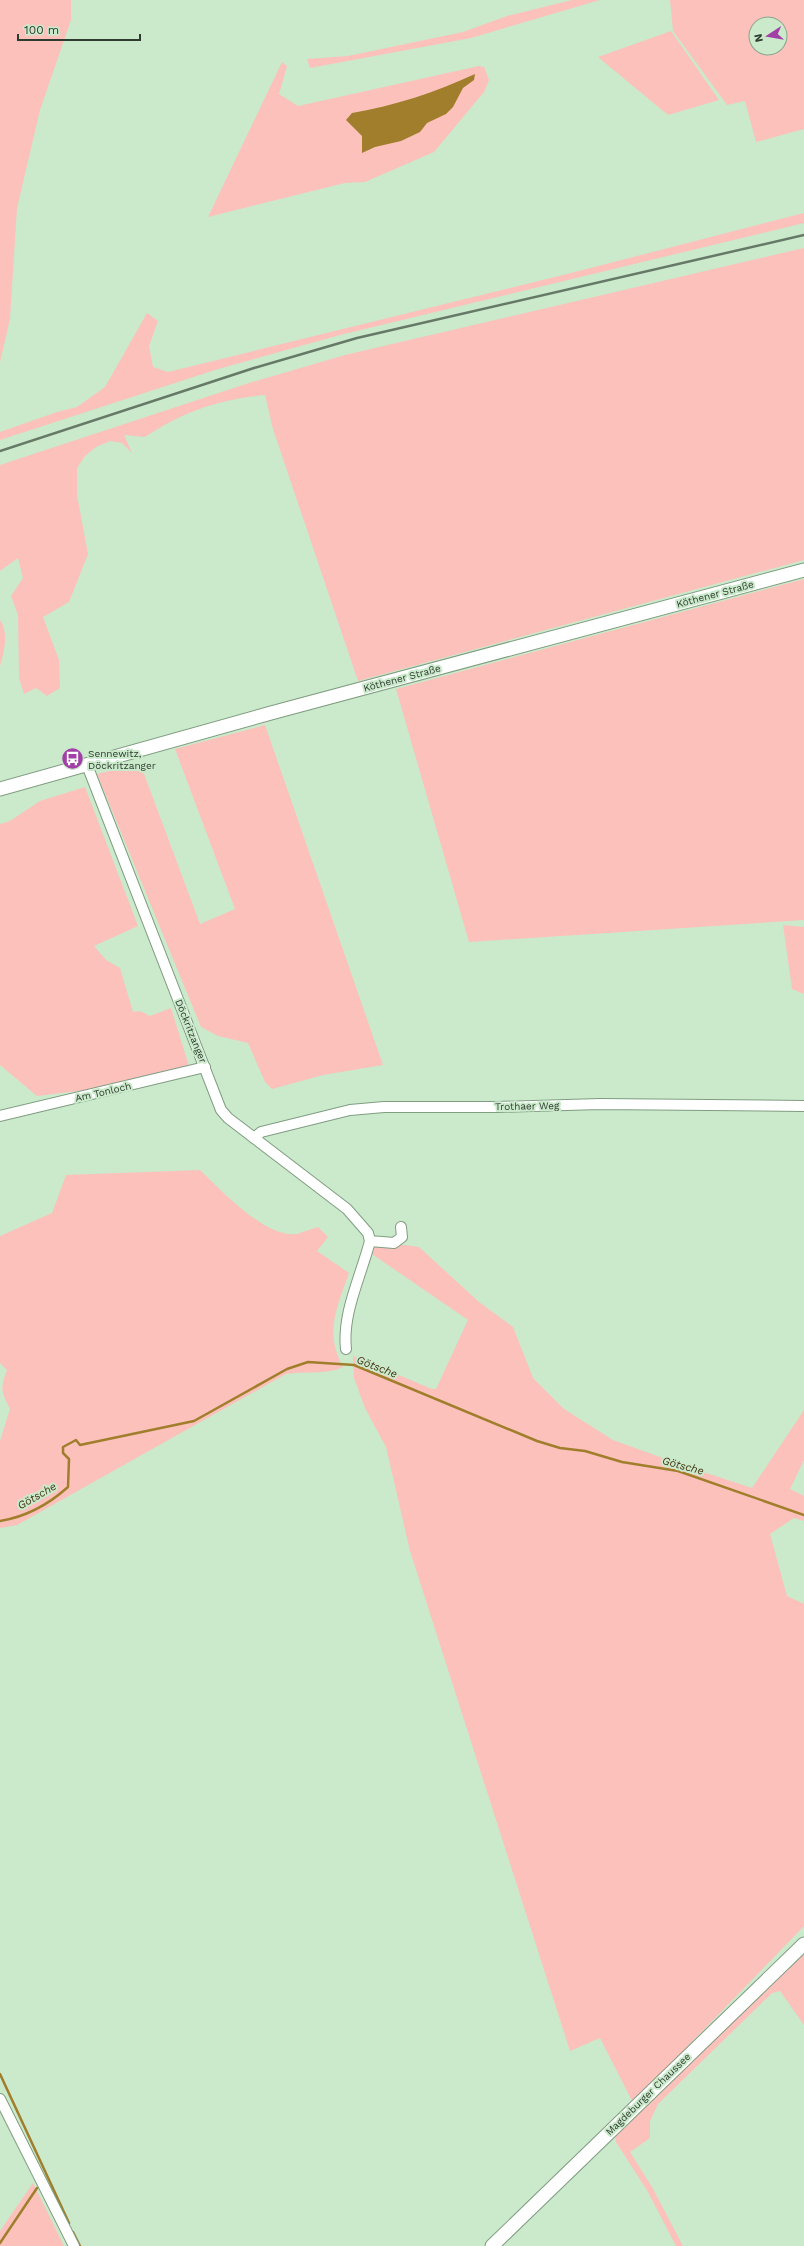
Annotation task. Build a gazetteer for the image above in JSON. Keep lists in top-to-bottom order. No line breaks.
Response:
{"streets":{"main road":["Köthener Straße","Magdeburger Chaussee"],"street":["Döckritzanger","Am Tonloch","Trothaer Weg"]},"crossings":[["Köthener Straße","Döckritzanger"],["Döckritzanger","Am Tonloch"],["Döckritzanger","Trothaer Weg"]],"water":["Götsche"],"places":{"bus stop":["Sennewitz, Döckritzanger"]},"scale_bar":"100 m","north":"left"}
